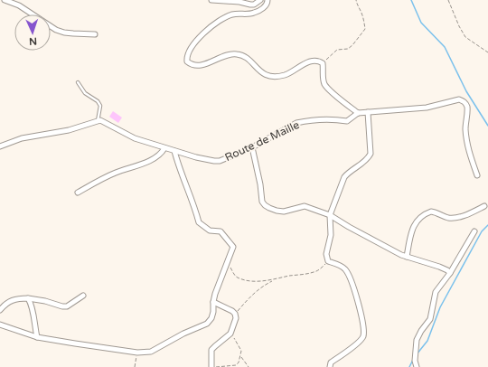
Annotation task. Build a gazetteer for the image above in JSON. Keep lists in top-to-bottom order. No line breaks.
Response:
{"streets":{"street":["Route de Maille"]},"north":"bottom"}
